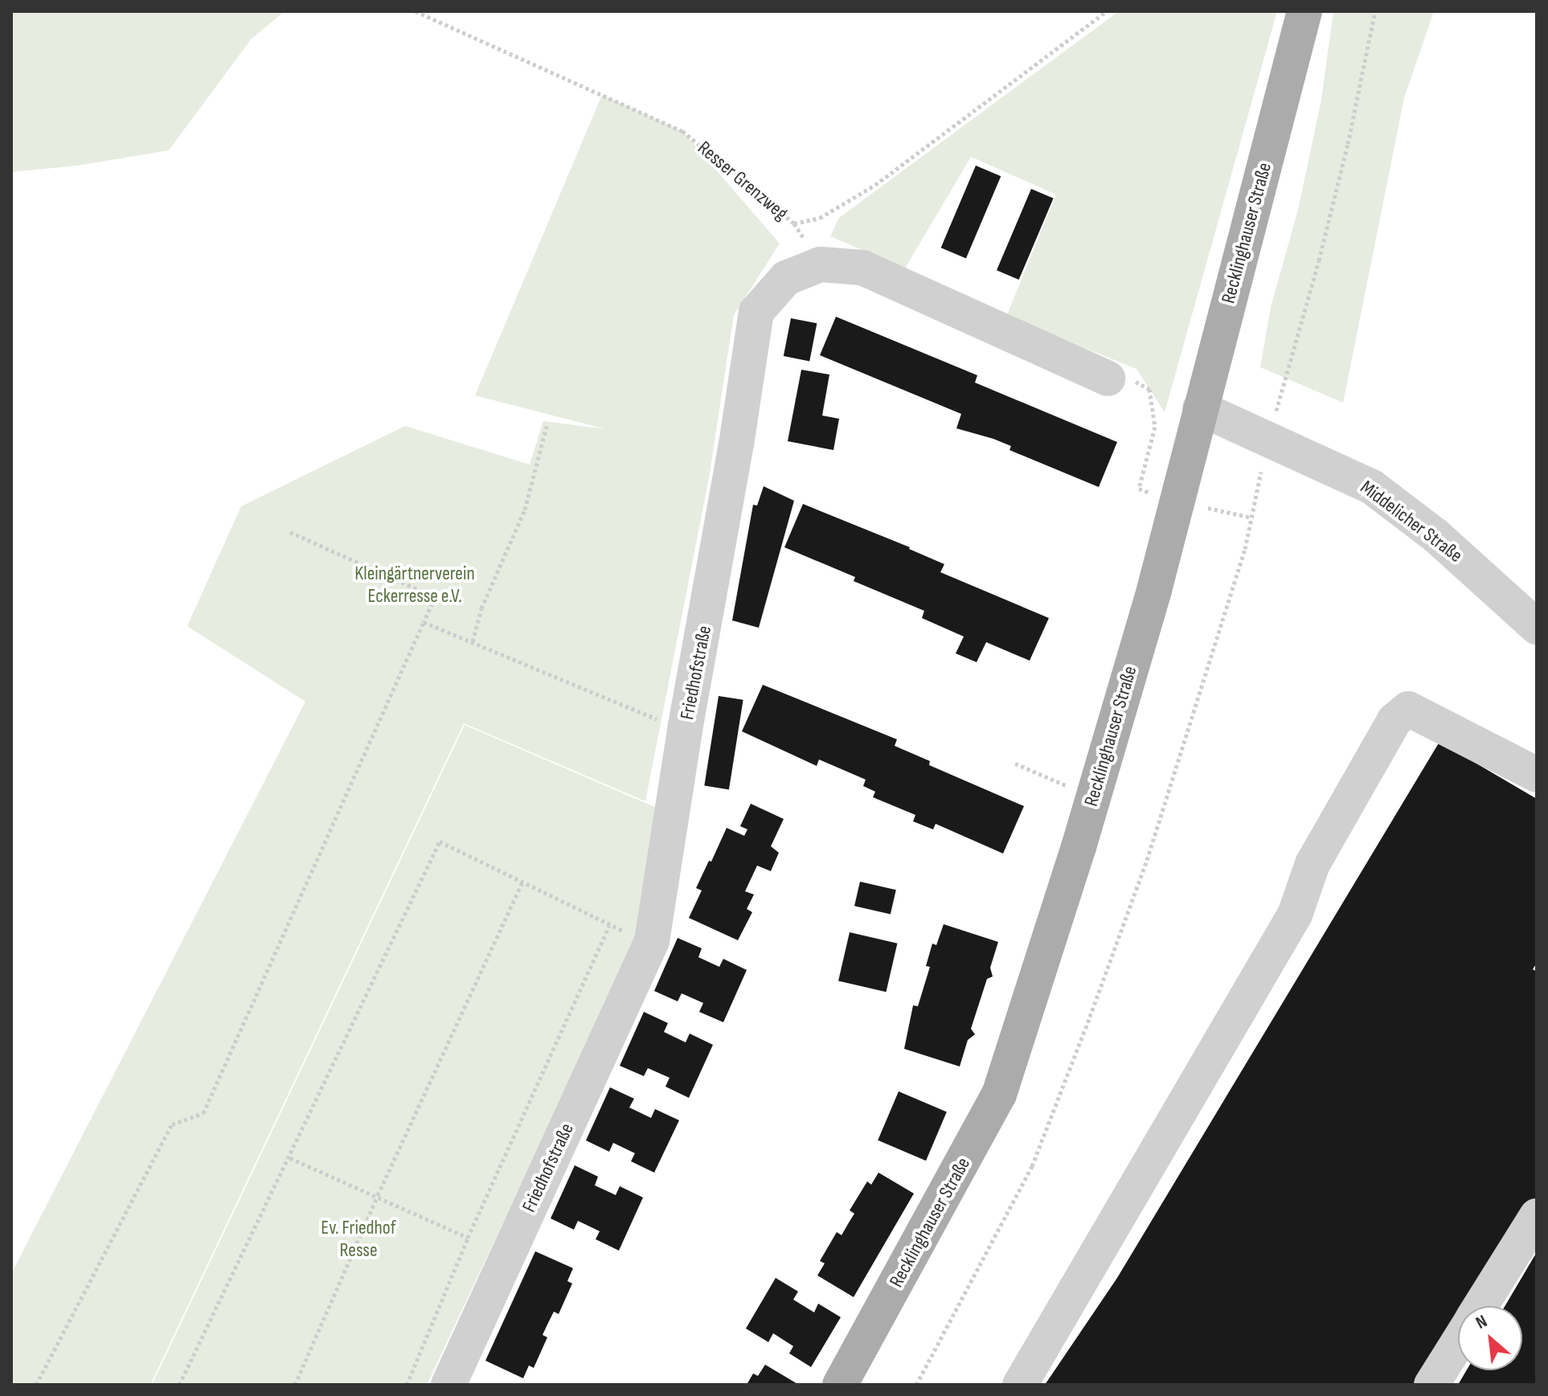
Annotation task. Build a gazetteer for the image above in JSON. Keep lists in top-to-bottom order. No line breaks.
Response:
{"streets":{"main road":["Recklinghauser Straße"],"street":["Middelicher Straße","Friedhofstraße"],"path":["Resser Grenzweg"]},"crossings":[["Recklinghauser Straße","Middelicher Straße"]],"parks":["Kleingärtnerverein Eckerresse e.V.","Ev. Friedhof Resse"],"north":"top left"}
